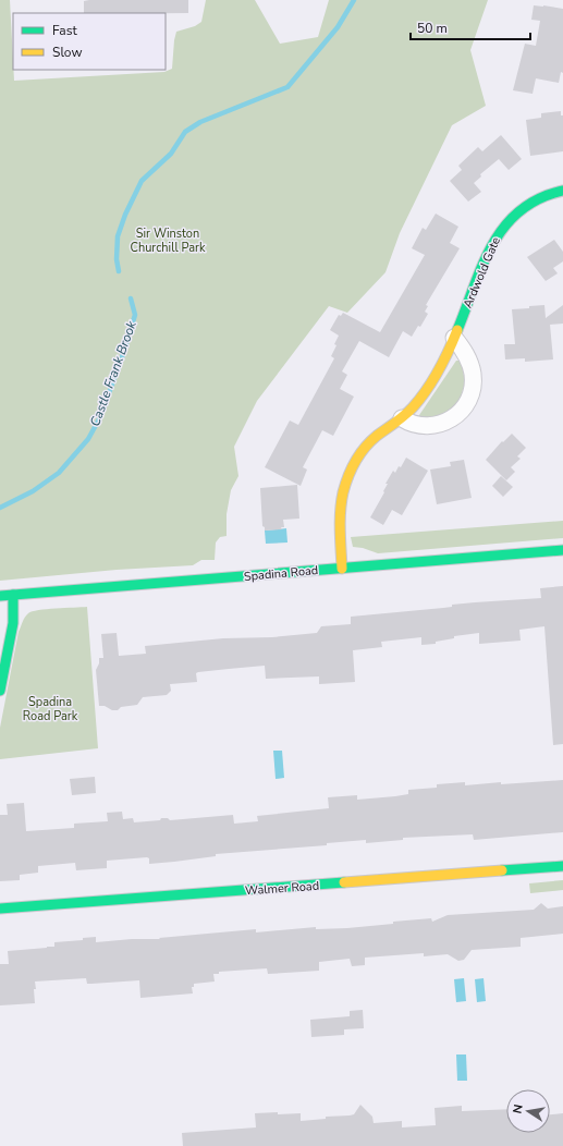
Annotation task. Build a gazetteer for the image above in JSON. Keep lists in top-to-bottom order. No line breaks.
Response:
{"streets":{"street":["Ardwold Gate","Spadina Road","Walmer Road"]},"crossings":[["Ardwold Gate","Spadina Road"]],"water":["Castle Frank Brook"],"parks":["Sir Winston Churchill Park","Spadina Road Park"],"legend":["Fast","Slow"],"scale_bar":"50 m","north":"left"}
